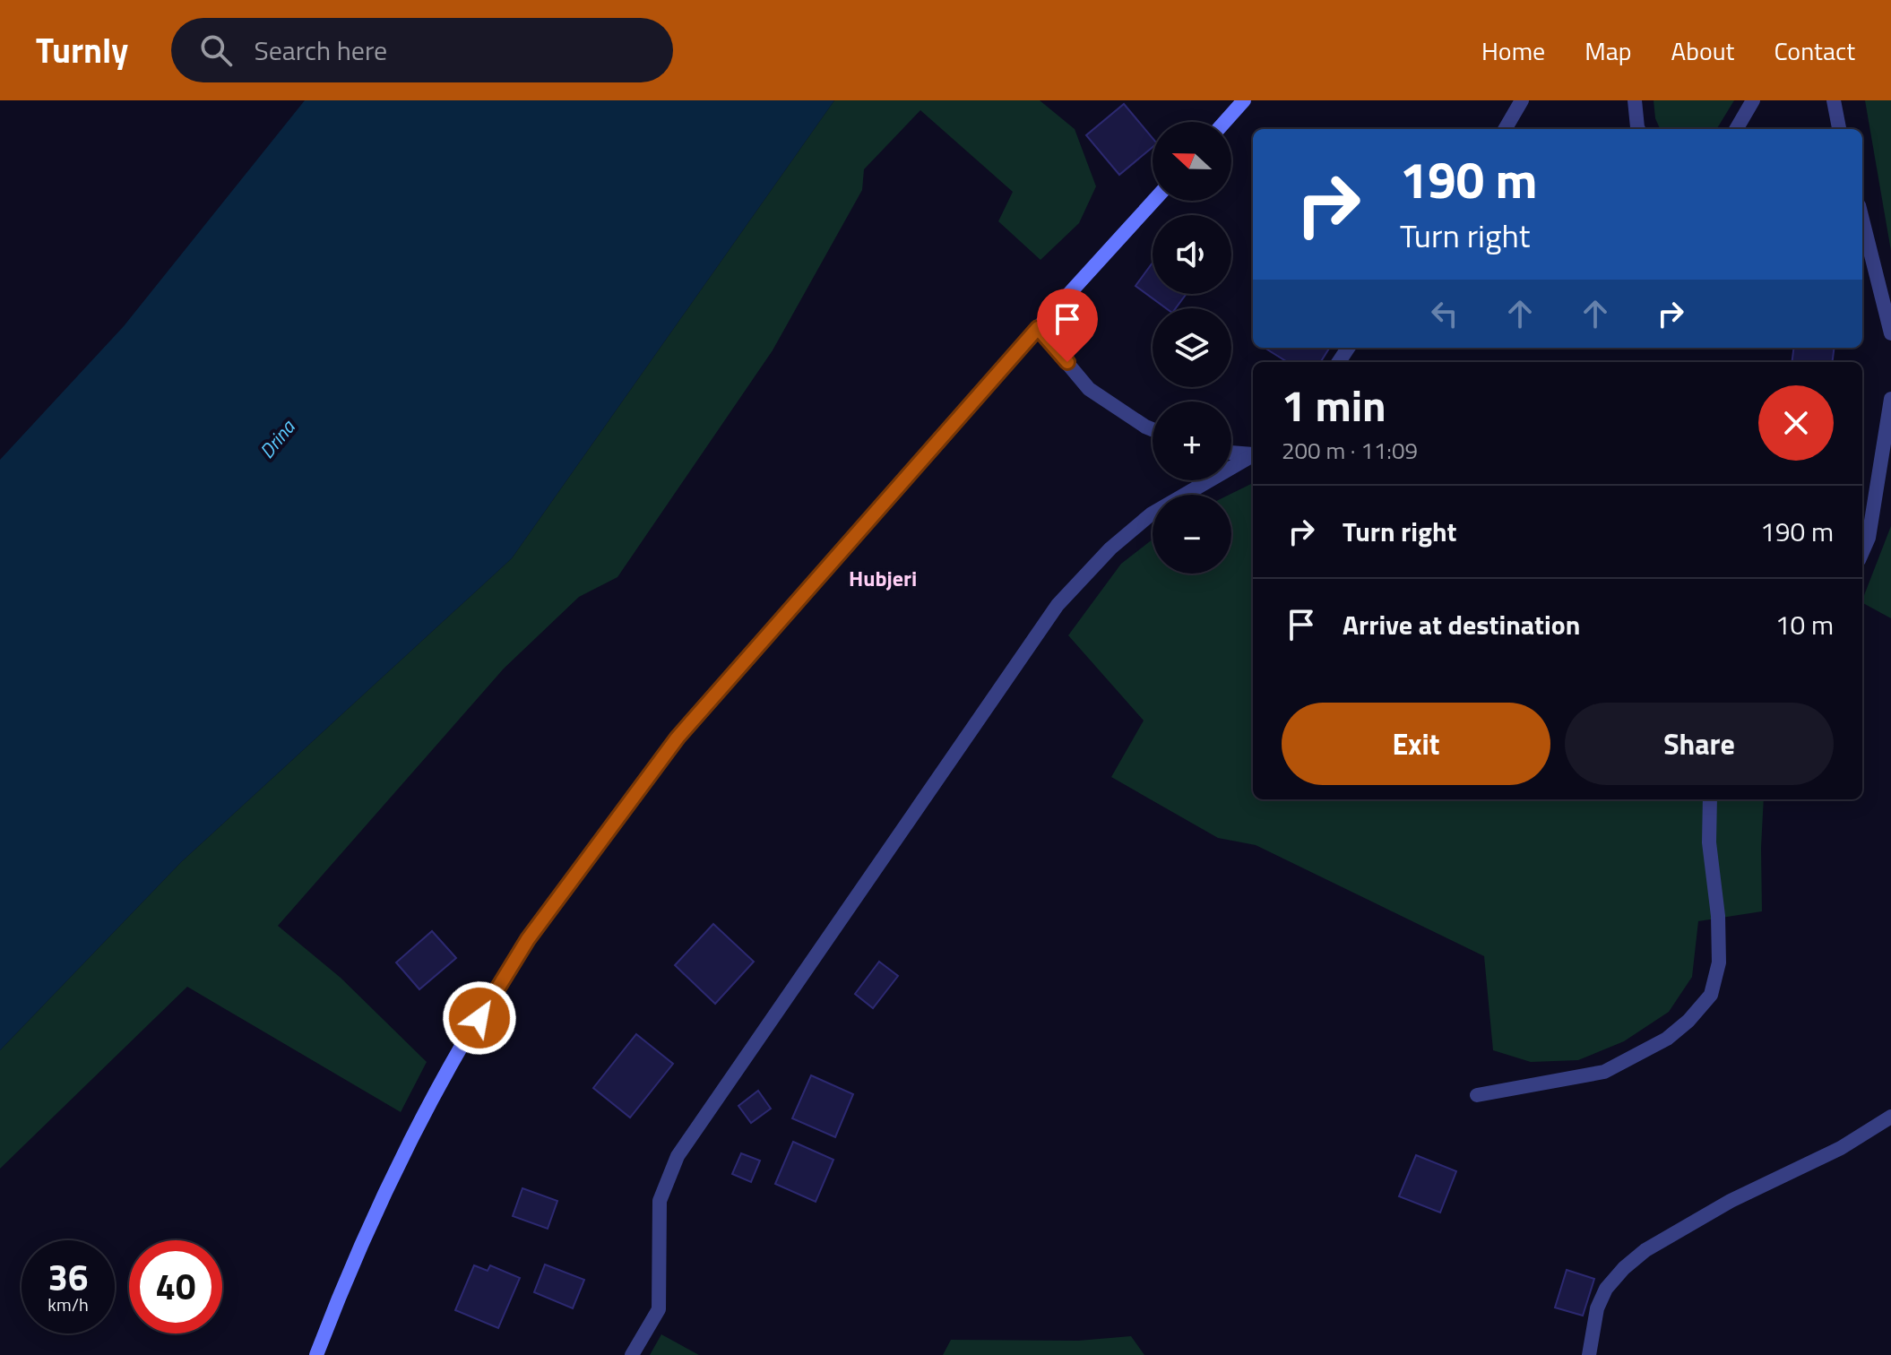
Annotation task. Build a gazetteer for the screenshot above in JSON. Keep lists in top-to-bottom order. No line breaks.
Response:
{"districts":["Hubjeri"],"water":["Drina"],"north":"left","page":{"header":"Turnly","search":"Search here","nav":["Home","Map","About","Contact"],"map_buttons":["+","−"],"turn":["190 m","Turn right"],"heading":["1 min","200 m · 11:09"],"list":[{"name":"Turn right","value":"190 m"},{"name":"Arrive at destination","value":"10 m"}],"buttons":["Exit","Share"],"speed":"36 km/h","limit":"40"}}
